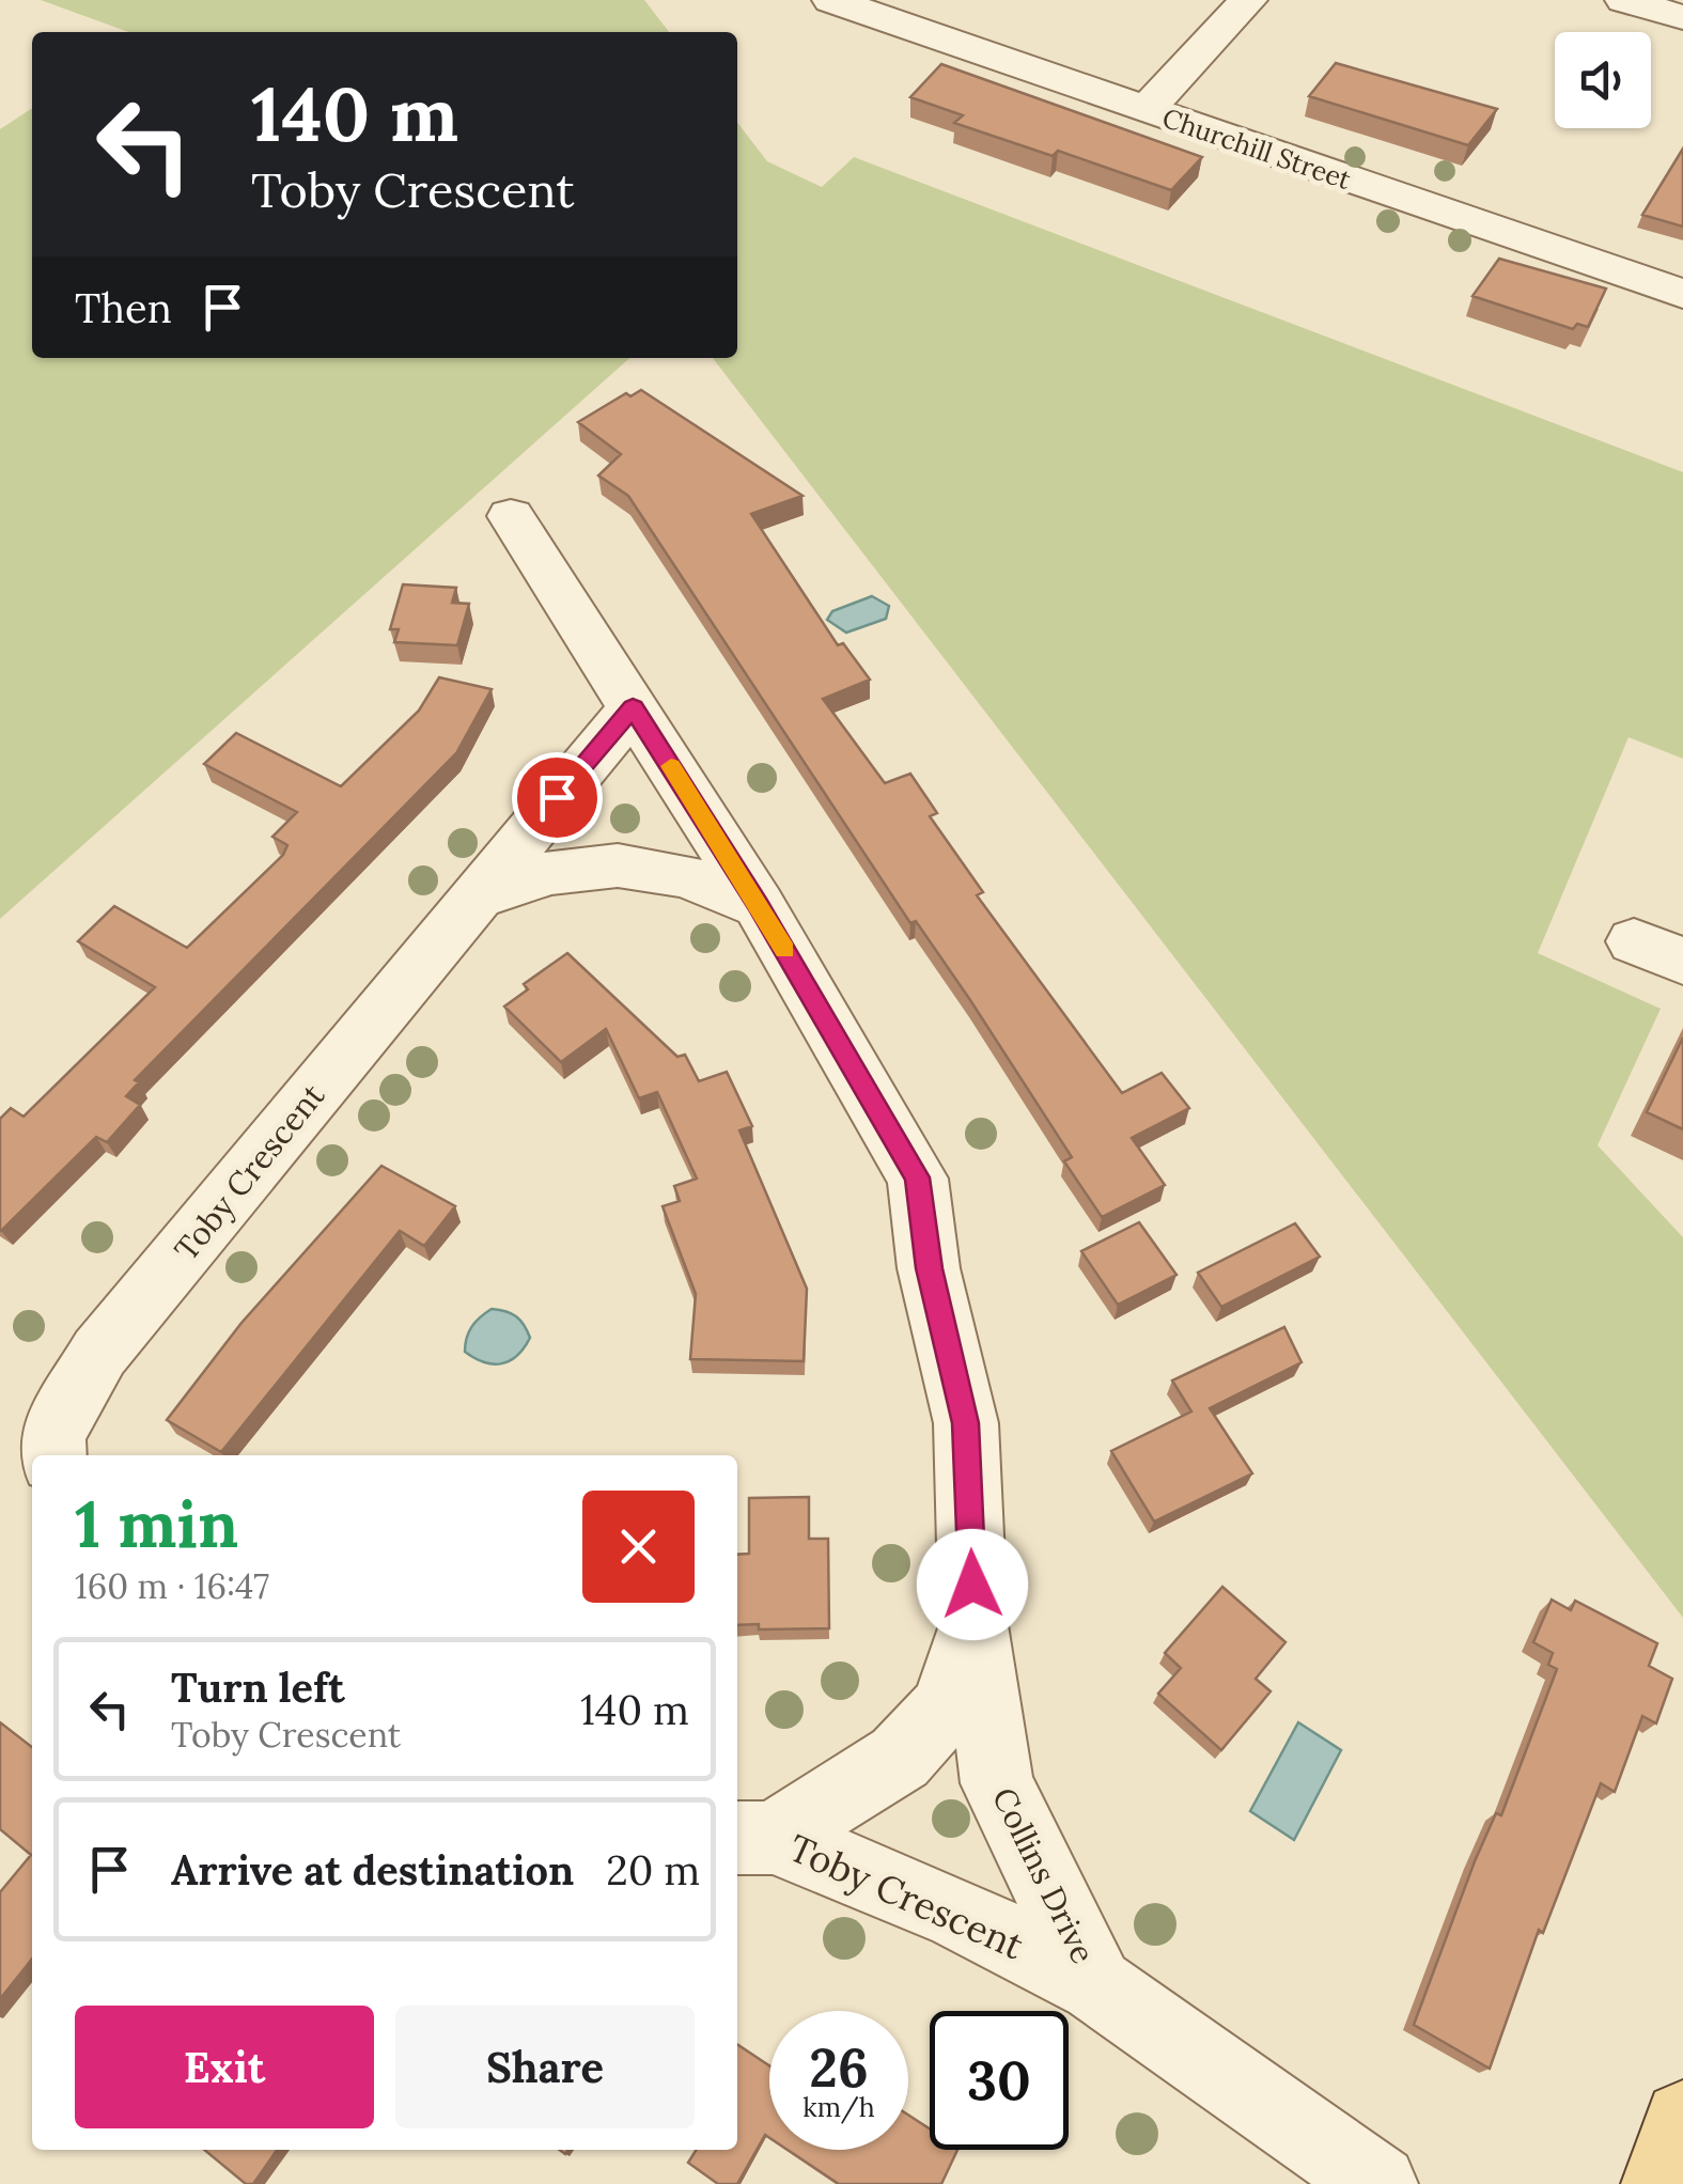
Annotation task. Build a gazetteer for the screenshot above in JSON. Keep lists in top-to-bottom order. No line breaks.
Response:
{"streets":{"street":["Churchill Street","Toby Crescent","Collins Drive"]},"crossings":[["Toby Crescent","Collins Drive"]],"page":{"turn":["140 m","Toby Crescent"],"then":"Then","heading":["1 min","160 m · 16:47"],"list":[{"name":"Turn left","note":"Toby Crescent","value":"140 m"},{"name":"Arrive at destination","value":"20 m"}],"buttons":["Exit","Share"],"speed":"26 km/h","limit":"30"}}
